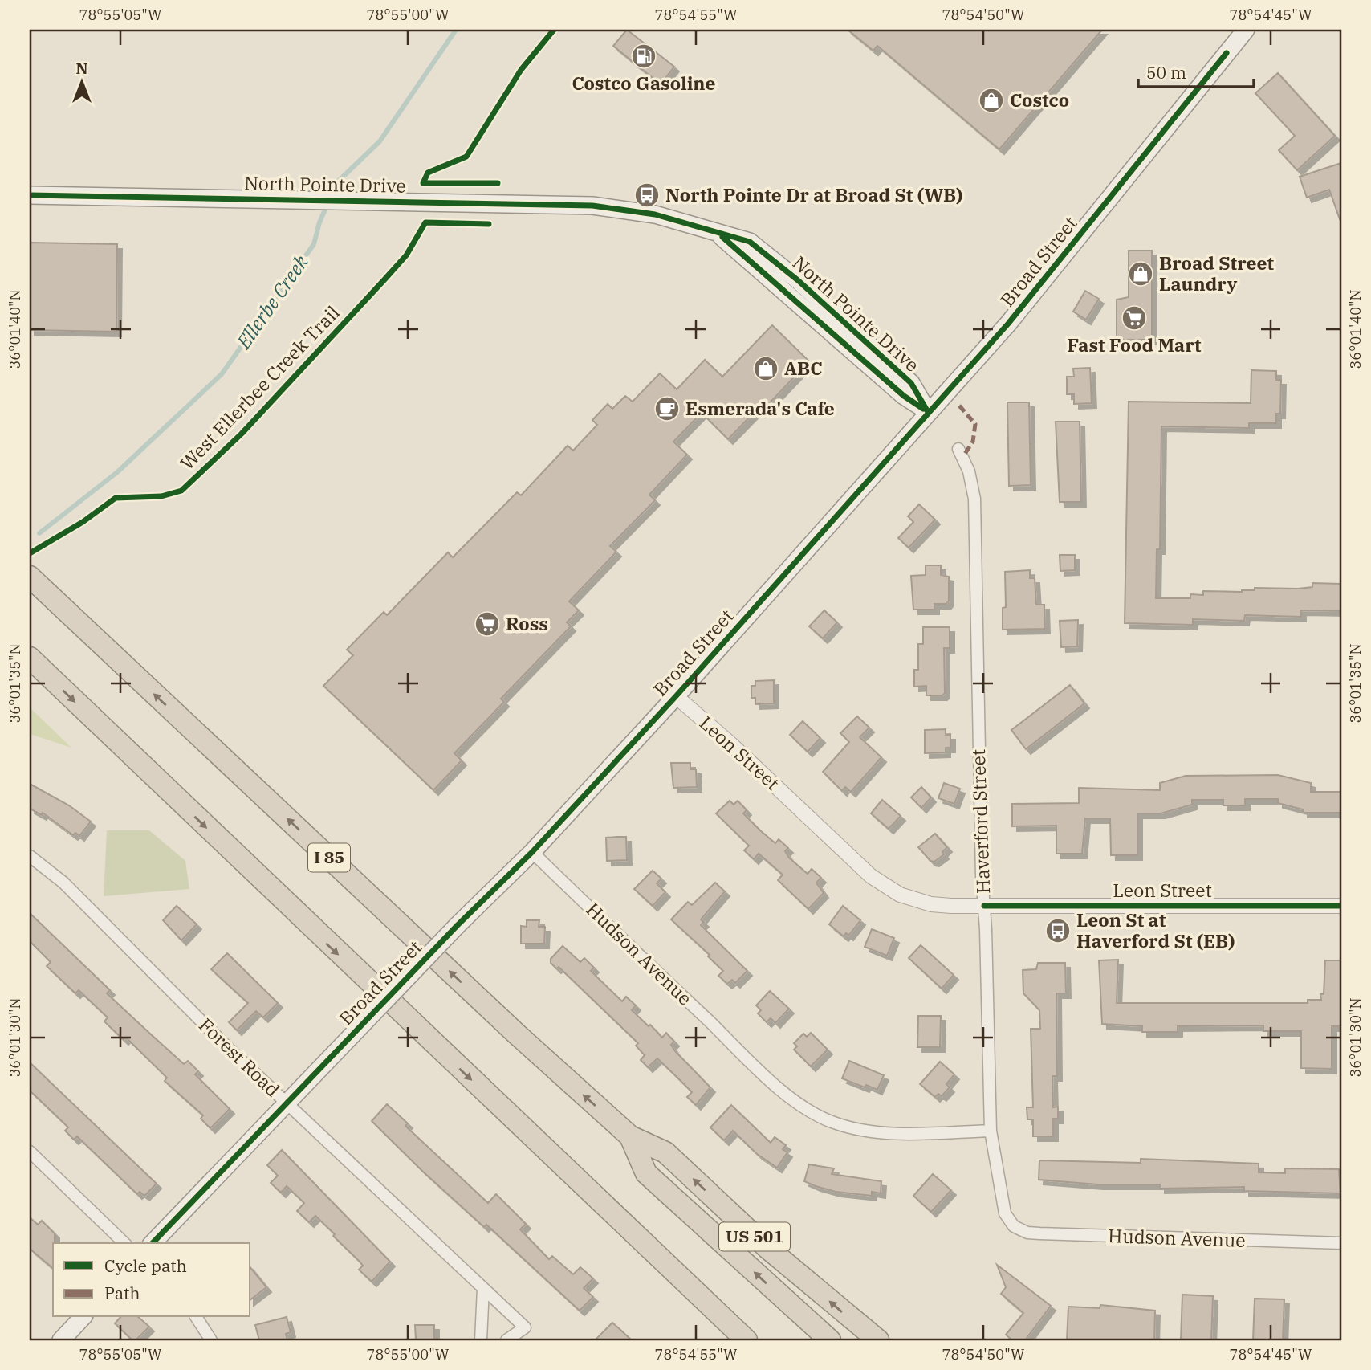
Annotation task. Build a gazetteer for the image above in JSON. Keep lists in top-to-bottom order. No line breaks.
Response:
{"streets":{"highway":["I 85","US 501"],"main road":["North Pointe Drive","Broad Street"],"street":["Leon Street","Haverford Street","Hudson Avenue","Forest Road"],"cycle path":["West Ellerbee Creek Trail"]},"crossings":[["North Pointe Drive","Broad Street"],["Broad Street","Leon Street"],["Broad Street","Hudson Avenue"],["Broad Street","Forest Road"],["Leon Street","Haverford Street"],["Haverford Street","Hudson Avenue"],["I 85","US 501"]],"water":["Ellerbe Creek"],"places":{"fuel station":["Costco Gasoline"],"shop":["Costco","Broad Street Laundry","ABC"],"bus stop":["North Pointe Dr at Broad St (WB)","Leon St at Haverford St (EB)"],"supermarket":["Fast Food Mart","Ross"],"cafe":["Esmerada's Cafe"]},"legend":["Cycle path","Path"],"scale_bar":"50 m","north":"top","coordinates":["78°55'05\"W","78°55'00\"W","78°54'55\"W","78°54'50\"W","78°54'45\"W","36°01'40\"N","36°01'35\"N","36°01'30\"N"]}
